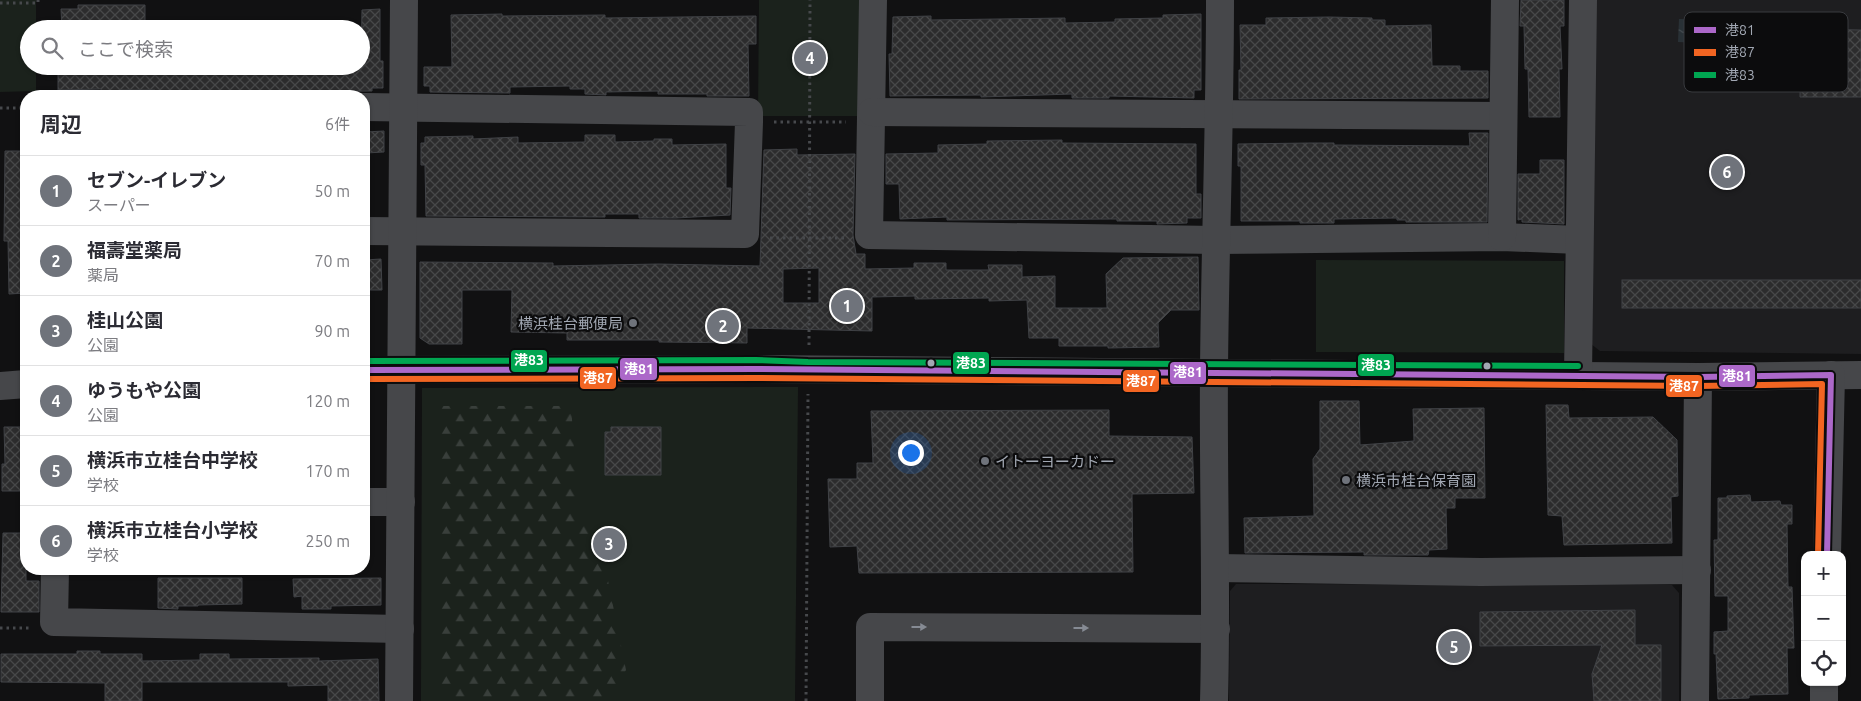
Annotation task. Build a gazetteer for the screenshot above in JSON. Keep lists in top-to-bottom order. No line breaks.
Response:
{"places":["横浜桂台郵便局","イトーヨーカドー","横浜市桂台保育園"],"lines":["transit line 港83","transit line 港81","transit line 港87"],"legend":["港81","港87","港83"],"page":{"search":"ここで検索","pins":["4","6","1","2","3","5"],"heading":["周辺","6件"],"list":[{"mark":"1","name":"セブン-イレブン","note":"スーパー","value":"50 m"},{"mark":"2","name":"福壽堂薬局","note":"薬局","value":"70 m"},{"mark":"3","name":"桂山公園","note":"公園","value":"90 m"},{"mark":"4","name":"ゆうもや公園","note":"公園","value":"120 m"},{"mark":"5","name":"横浜市立桂台中学校","note":"学校","value":"170 m"},{"mark":"6","name":"横浜市立桂台小学校","note":"学校","value":"250 m"}],"map_buttons":["+","−"]}}
